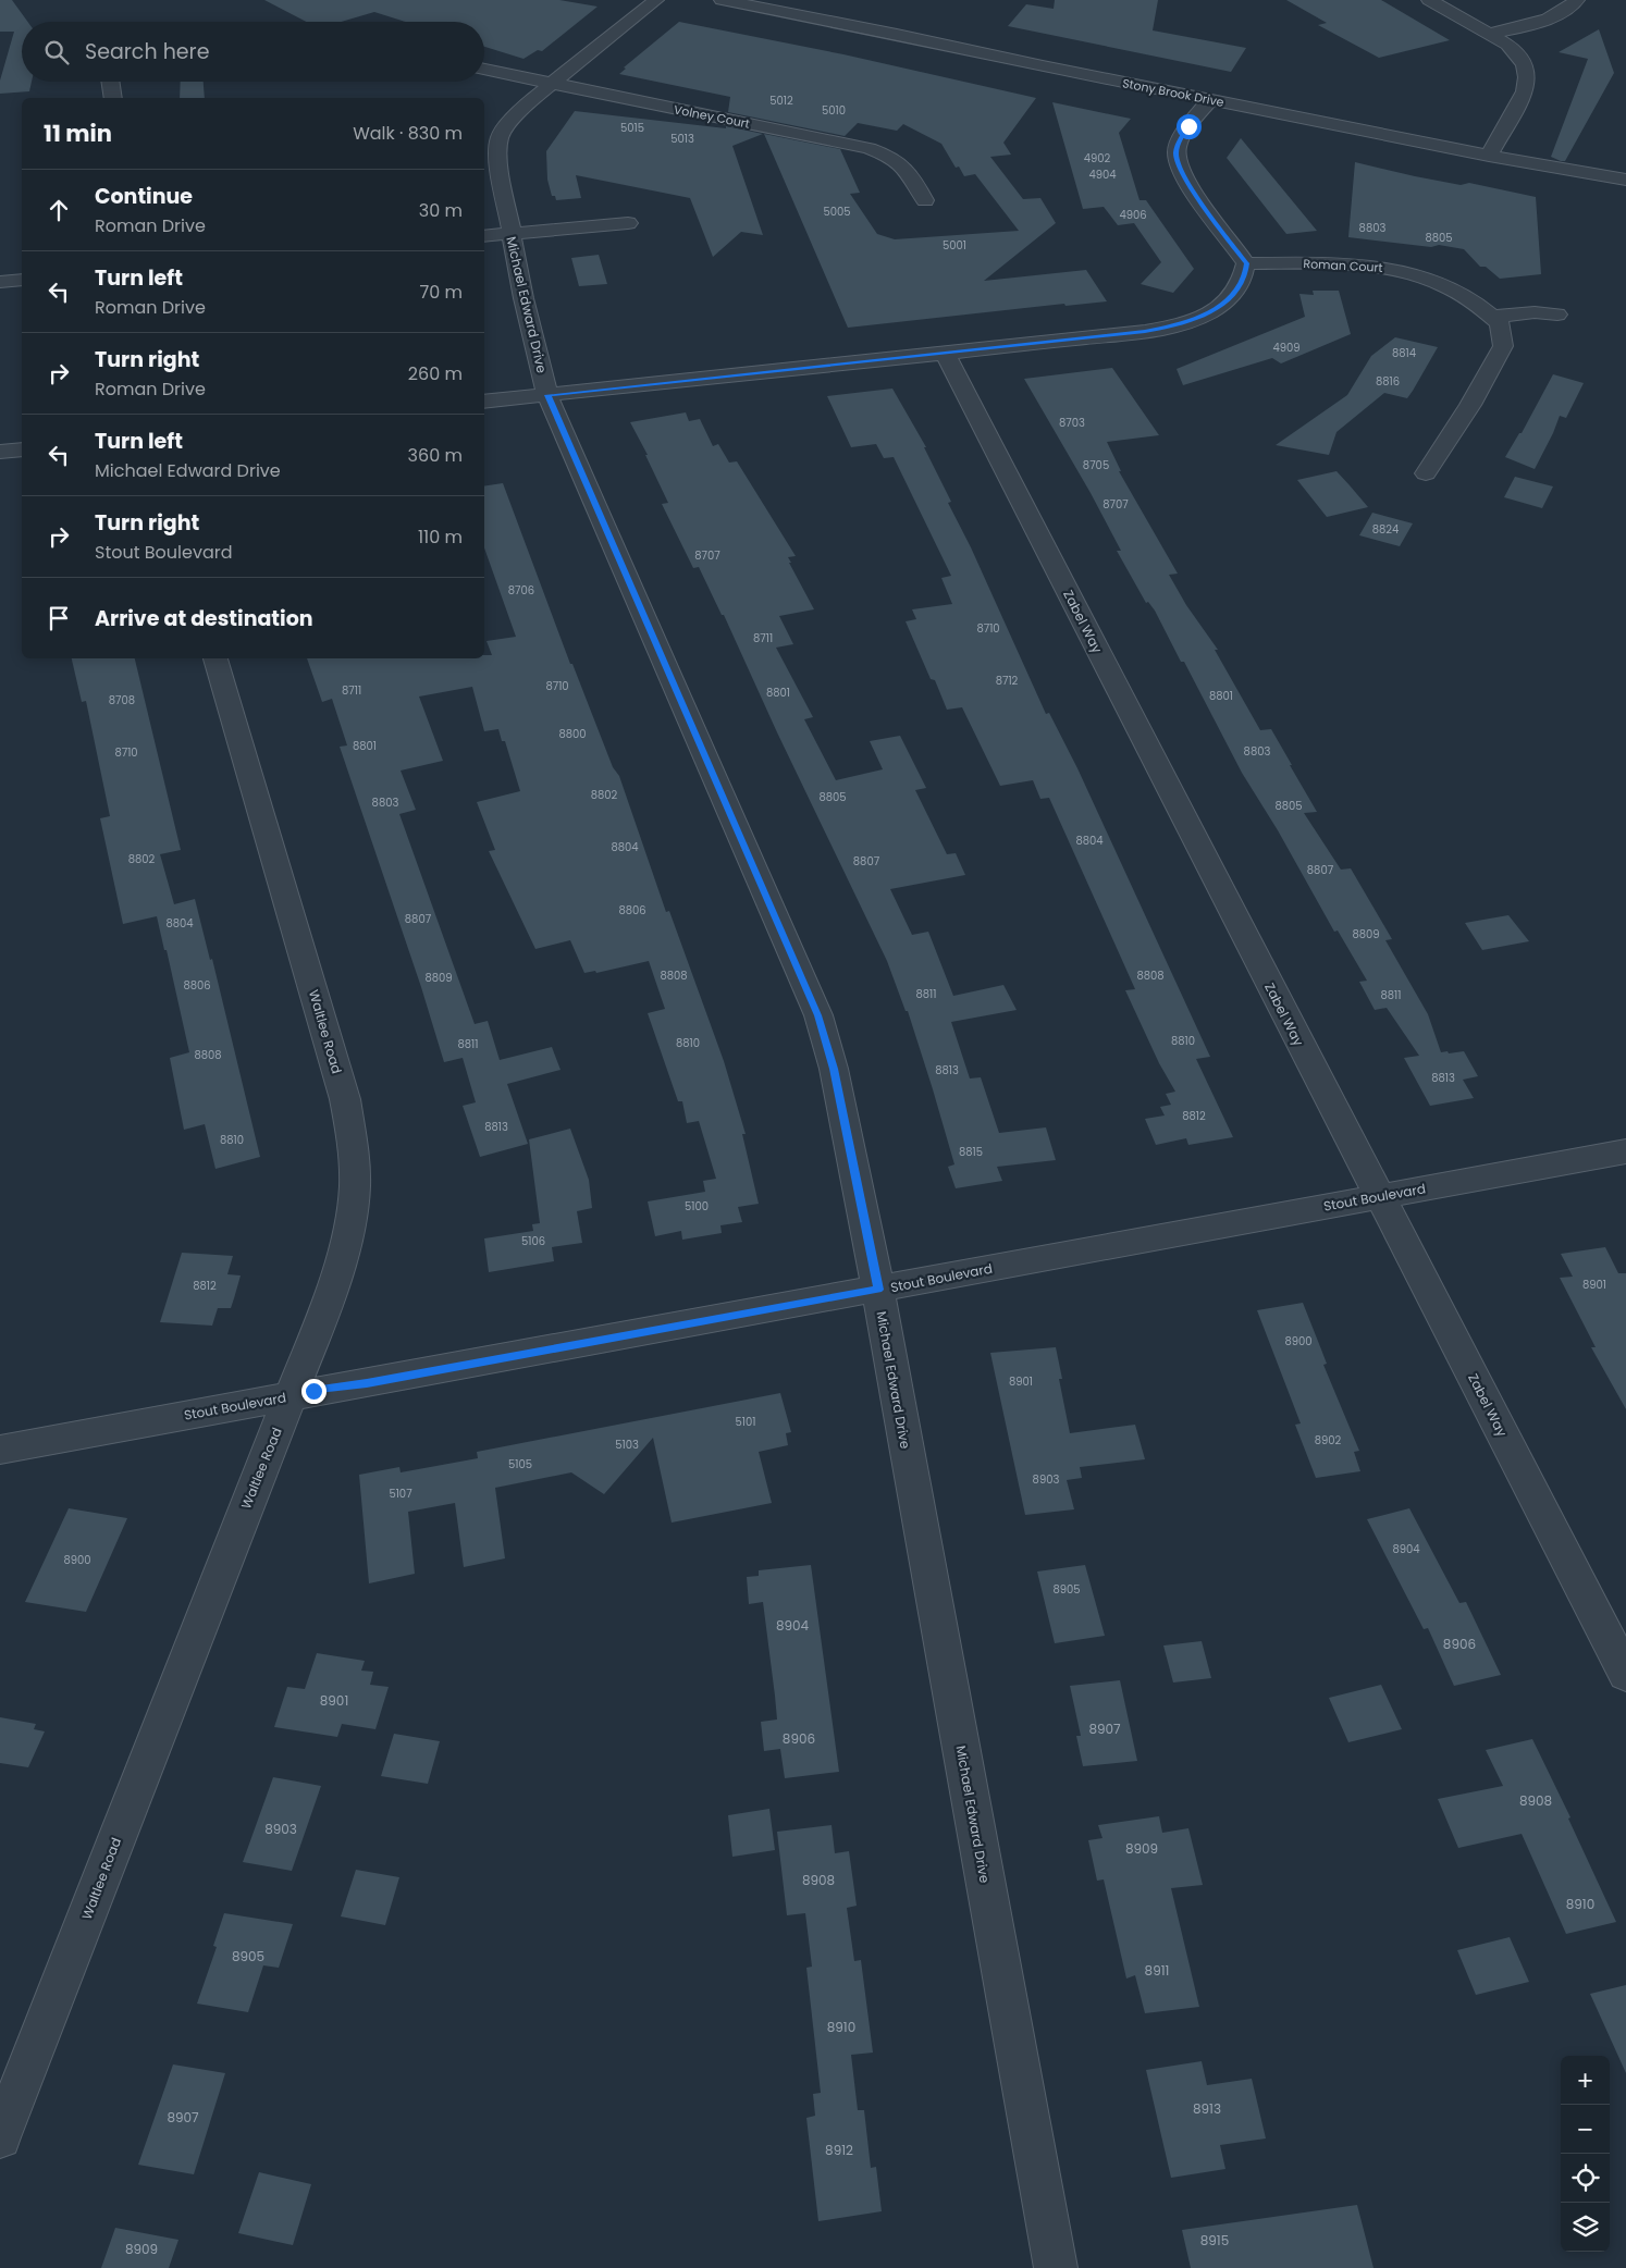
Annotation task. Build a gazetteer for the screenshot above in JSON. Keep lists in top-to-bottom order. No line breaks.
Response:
{"streets":{"street":["Stony Brook Drive","Volney Court","Roman Court","Michael Edward Drive","Zabel Way","Waltlee Road","Stout Boulevard"]},"crossings":[["Volney Court","Michael Edward Drive"],["Michael Edward Drive","Stout Boulevard"],["Zabel Way","Stout Boulevard"],["Waltlee Road","Stout Boulevard"]],"house_numbers":["5012","5010","5015","5013","4902","4904","5005","4906","8803","8805","5001","4909","8814","8816","8703","8705","8707","8824","8707","8706","8710","8711","8712","8710","8711","8801","8801","8708","8800","8801","8803","8710","8802","8805","8803","8805","8804","8804","8802","8807","8807","8806","8807","8804","8809","8808","8808","8809","8806","8811","8811","8810","8810","8811","8808","8813","8813","8812","8813","8810","8815","5100","5106","8901","8812","8900","8901","5101","8902","5103","5105","8903","5107","8904","8900","8905","8904","8906","8901","8907","8906","8908","8903","8909","8908","8910","8905","8911","8910","8913","8907","8912","8915","8909"],"page":{"search":"Search here","heading":["11 min","Walk · 830 m"],"list":[["Continue","Roman Drive","30 m"],["Turn left","Roman Drive","70 m"],["Turn right","Roman Drive","260 m"],["Turn left","Michael Edward Drive","360 m"],["Turn right","Stout Boulevard","110 m"],"Arrive at destination"],"map_buttons":["+","−"]}}
